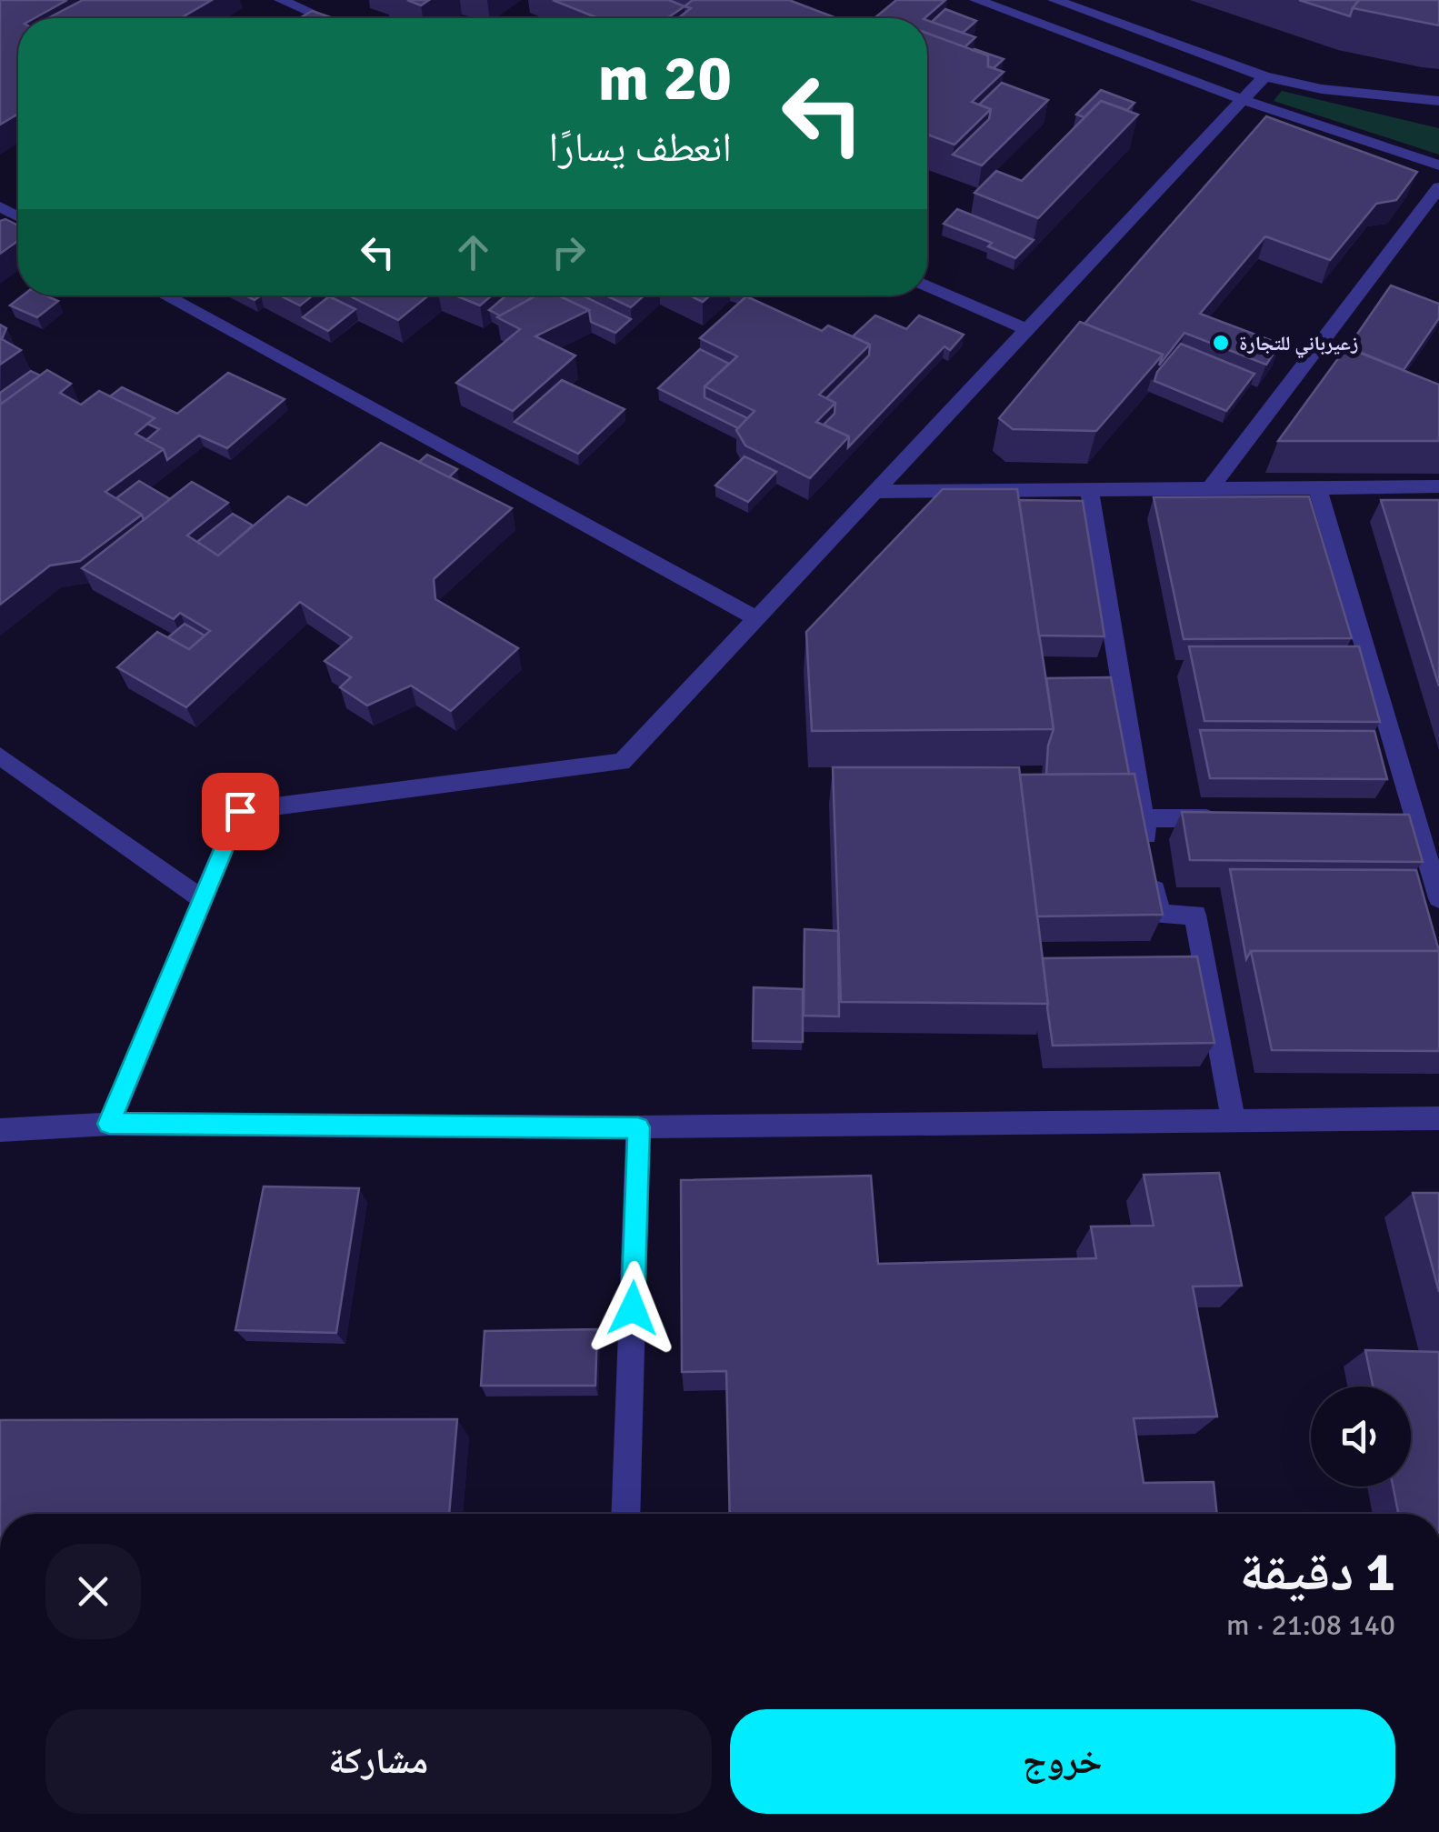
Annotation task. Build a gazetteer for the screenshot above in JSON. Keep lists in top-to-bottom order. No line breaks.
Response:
{"places":["زعيرباني للتجارة"],"page":{"turn":["20 m","انعطف يسارًا"],"heading":["1 دقيقة","140 m · 21:08"],"buttons":["خروج","مشاركة"]}}
